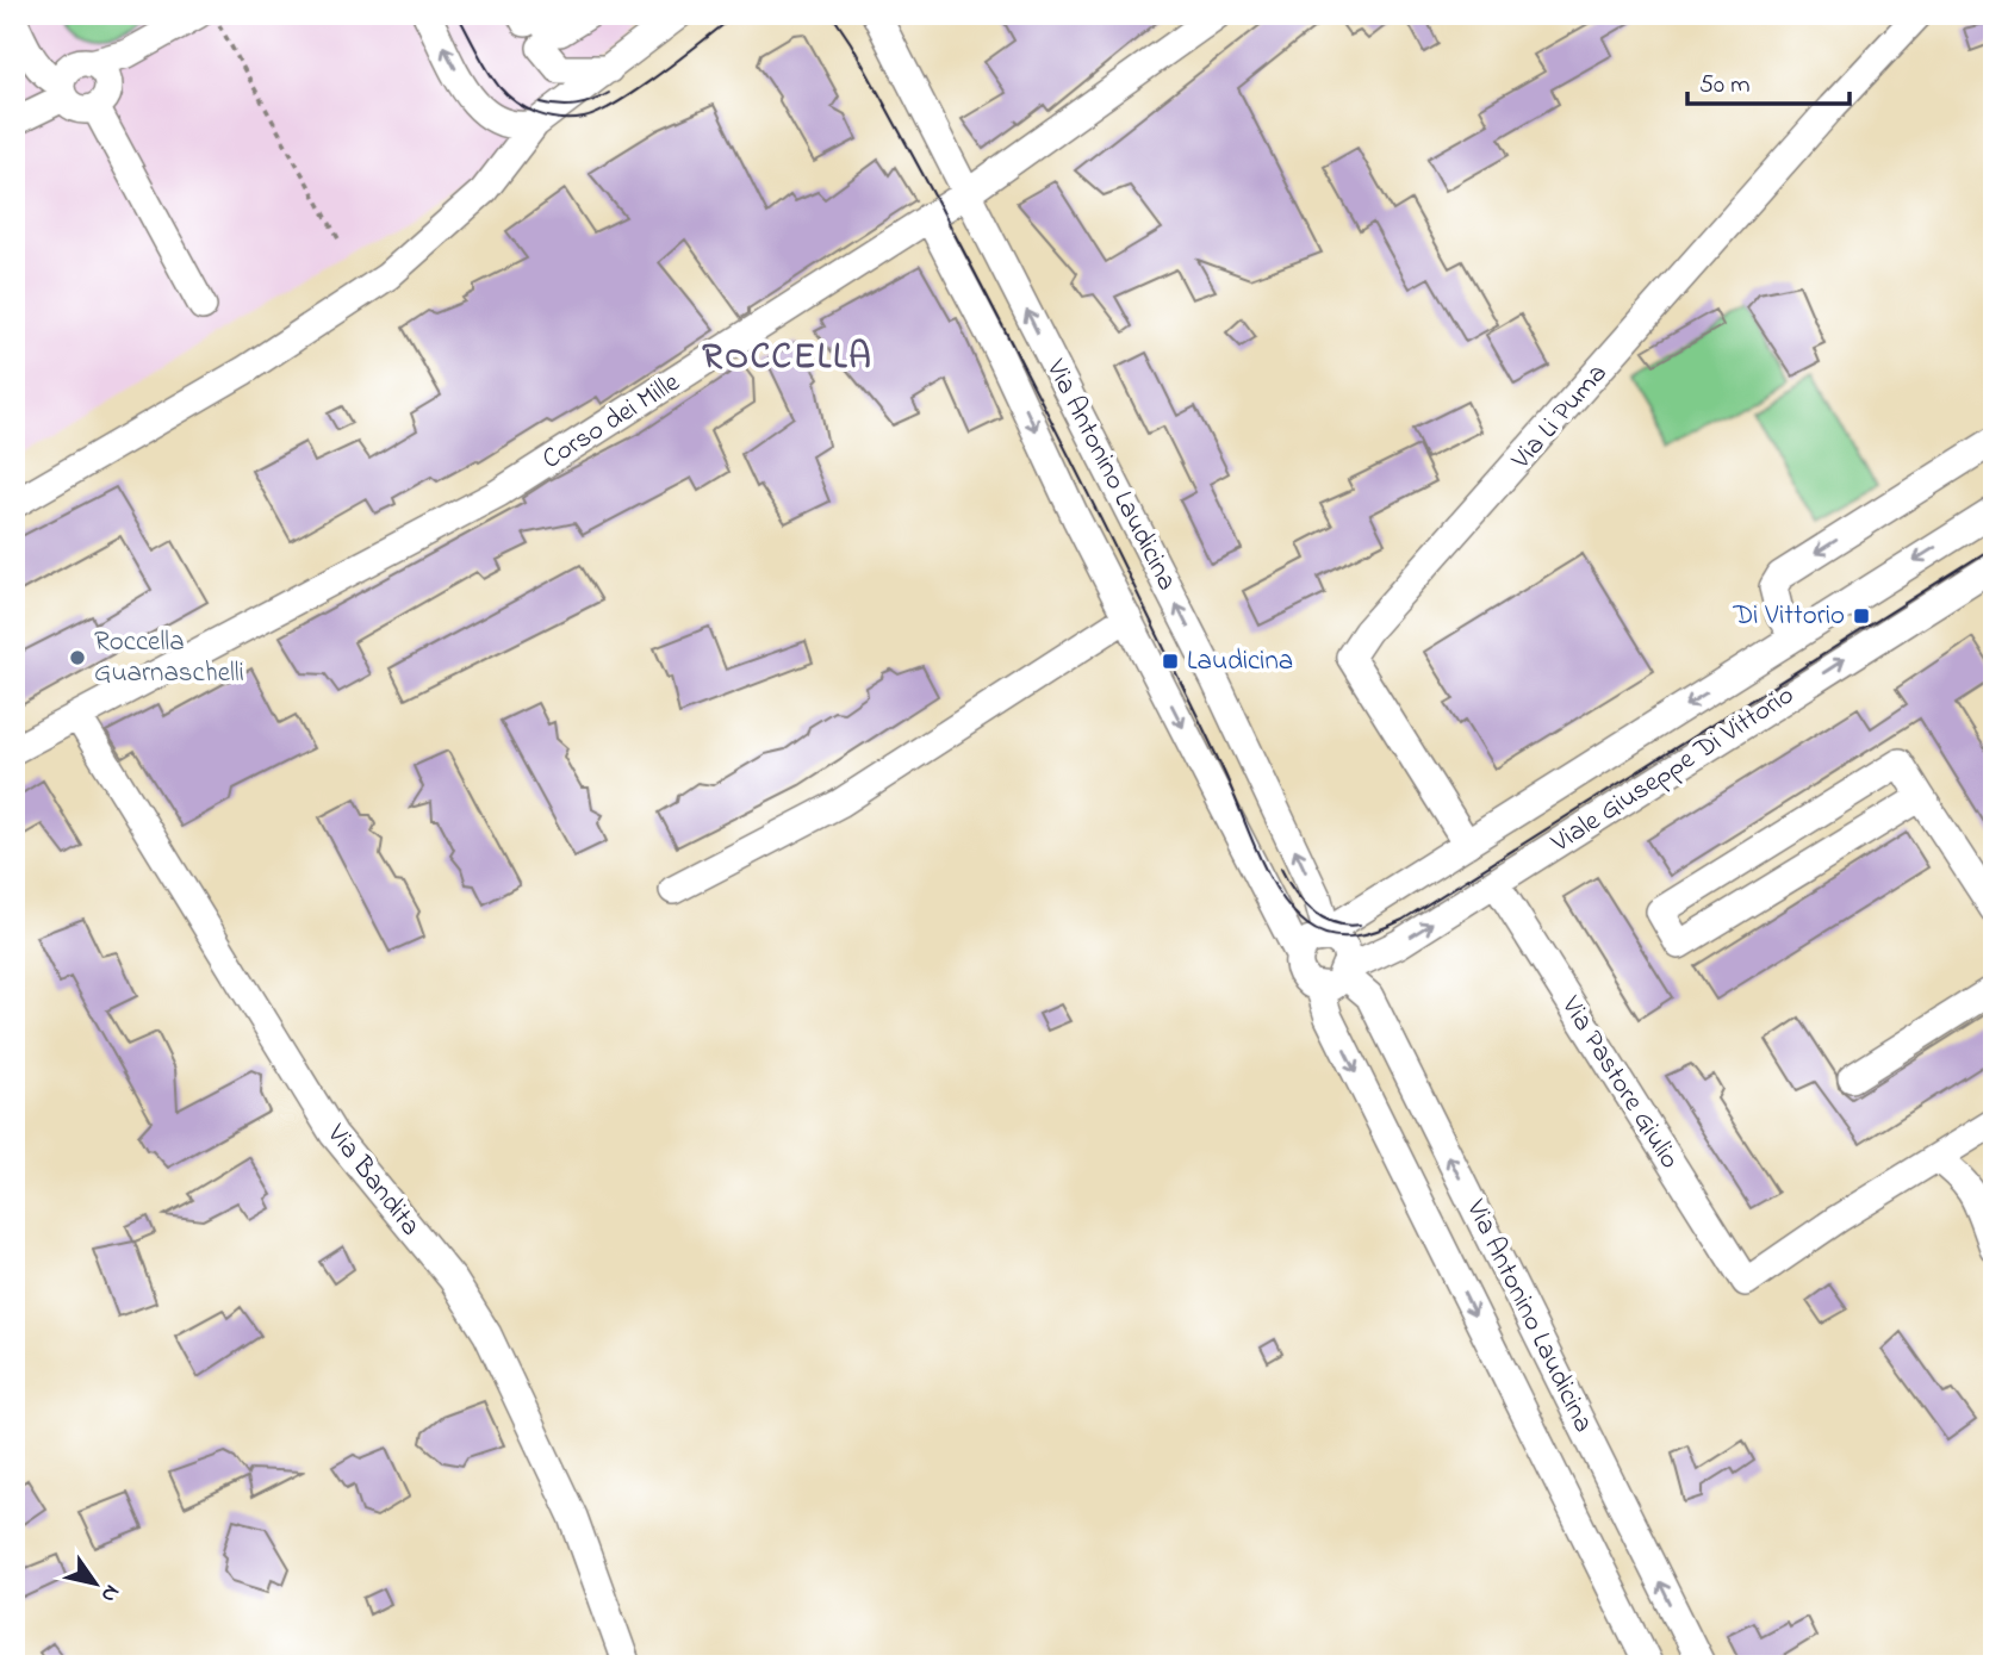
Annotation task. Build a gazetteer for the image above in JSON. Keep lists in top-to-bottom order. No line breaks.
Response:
{"streets":{"street":["Via Li Puma","Corso dei Mille","Via Antonino Laudicina","Viale Giuseppe Di Vittorio","Via Pastore Giulio","Via Bandita"]},"crossings":[["Via Li Puma","Viale Giuseppe Di Vittorio"],["Corso dei Mille","Via Antonino Laudicina"],["Corso dei Mille","Via Bandita"],["Via Antonino Laudicina","Viale Giuseppe Di Vittorio"],["Viale Giuseppe Di Vittorio","Via Pastore Giulio"]],"districts":["ROCCELLA"],"places":{"transit":["Di Vittorio","Laudicina"],"other":["Roccella Guarnaschelli"]},"scale_bar":"50 m","north":"bottom right"}
